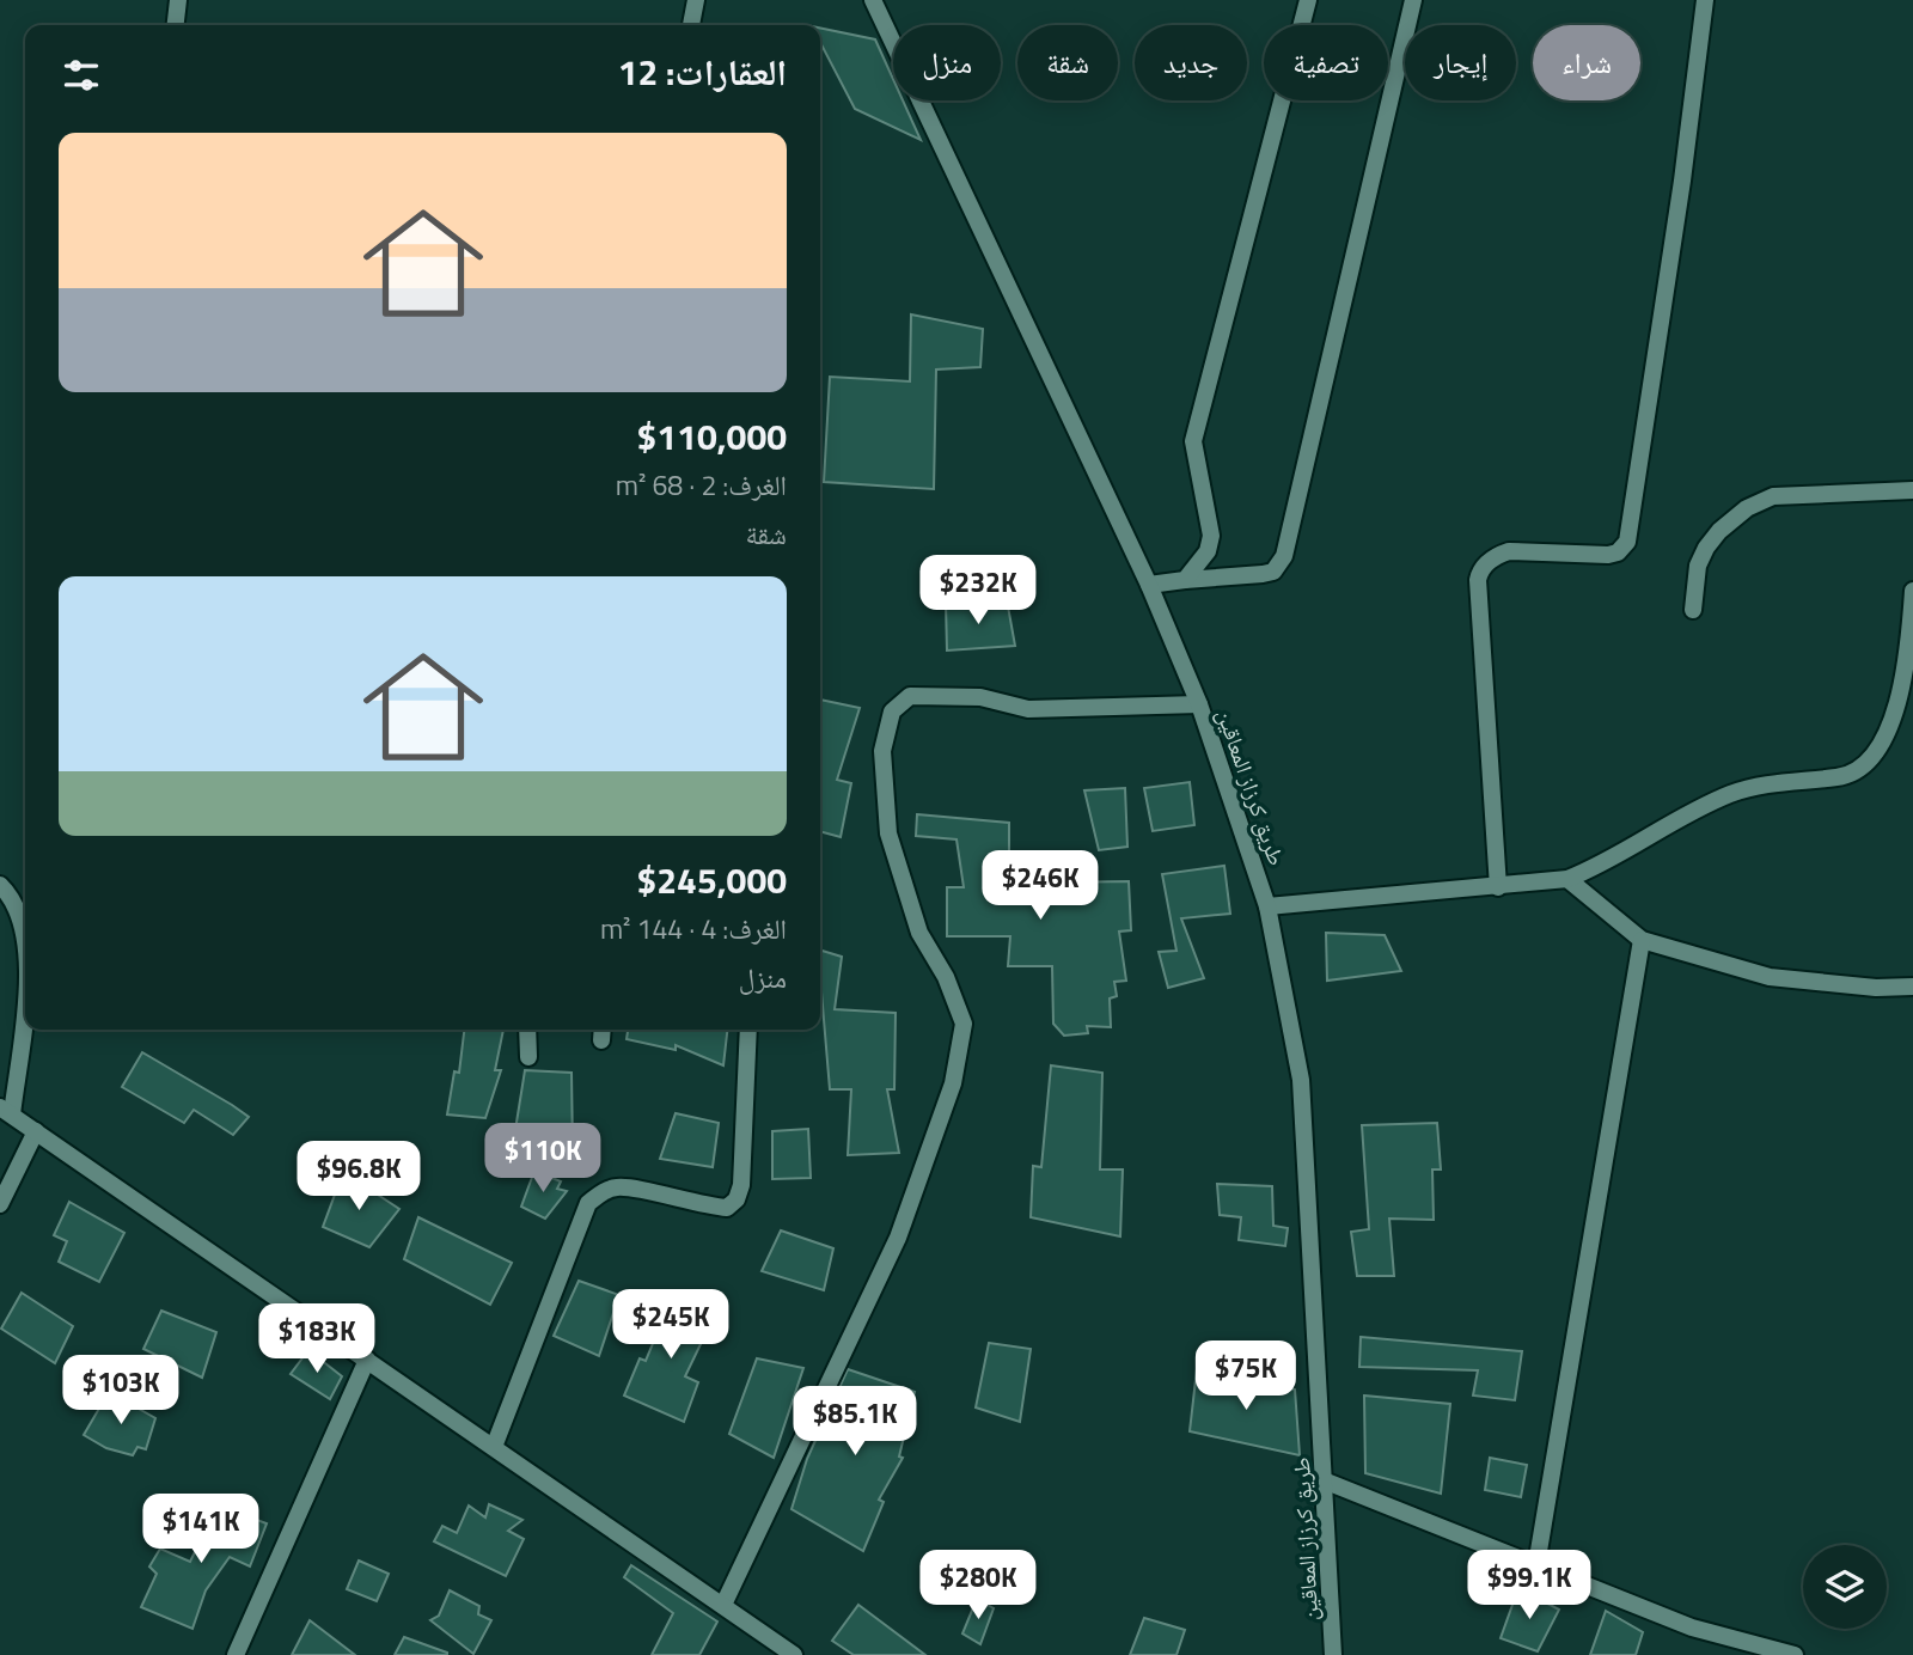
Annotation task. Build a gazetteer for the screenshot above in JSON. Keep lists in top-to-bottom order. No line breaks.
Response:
{"streets":{"street":["طريق كرزاز المعاقين"]},"page":{"chip":["شراء","إيجار","تصفية","جديد","شقة","منزل"],"heading":"العقارات: 12","list":[{"name":"$110,000","note":"الغرف: 2 · 68 m² · شقة"},{"name":"$245,000","note":"الغرف: 4 · 144 m² · منزل"}],"price":["$232K","$246K","$110K","$96.8K","$245K","$183K","$75K","$103K","$85.1K","$141K","$280K","$99.1K"]}}
